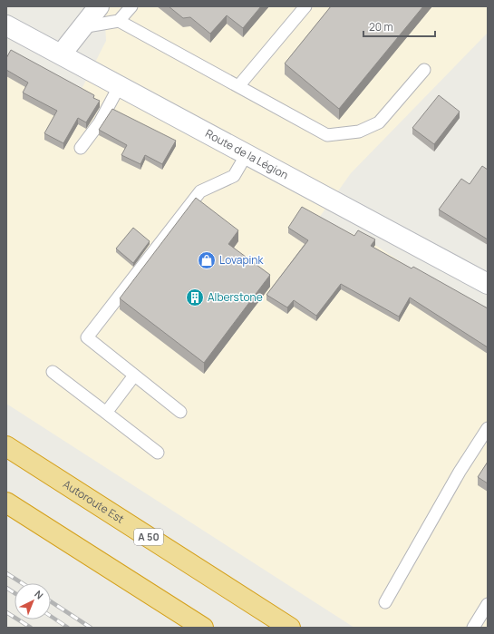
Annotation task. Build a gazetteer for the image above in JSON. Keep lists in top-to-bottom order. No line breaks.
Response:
{"streets":{"highway":["Autoroute Est","A 50"],"main road":["Route de la Légion"]},"places":{"shop":["Lovapink"],"building":["Alberstone"]},"scale_bar":"20 m","north":"top right"}
